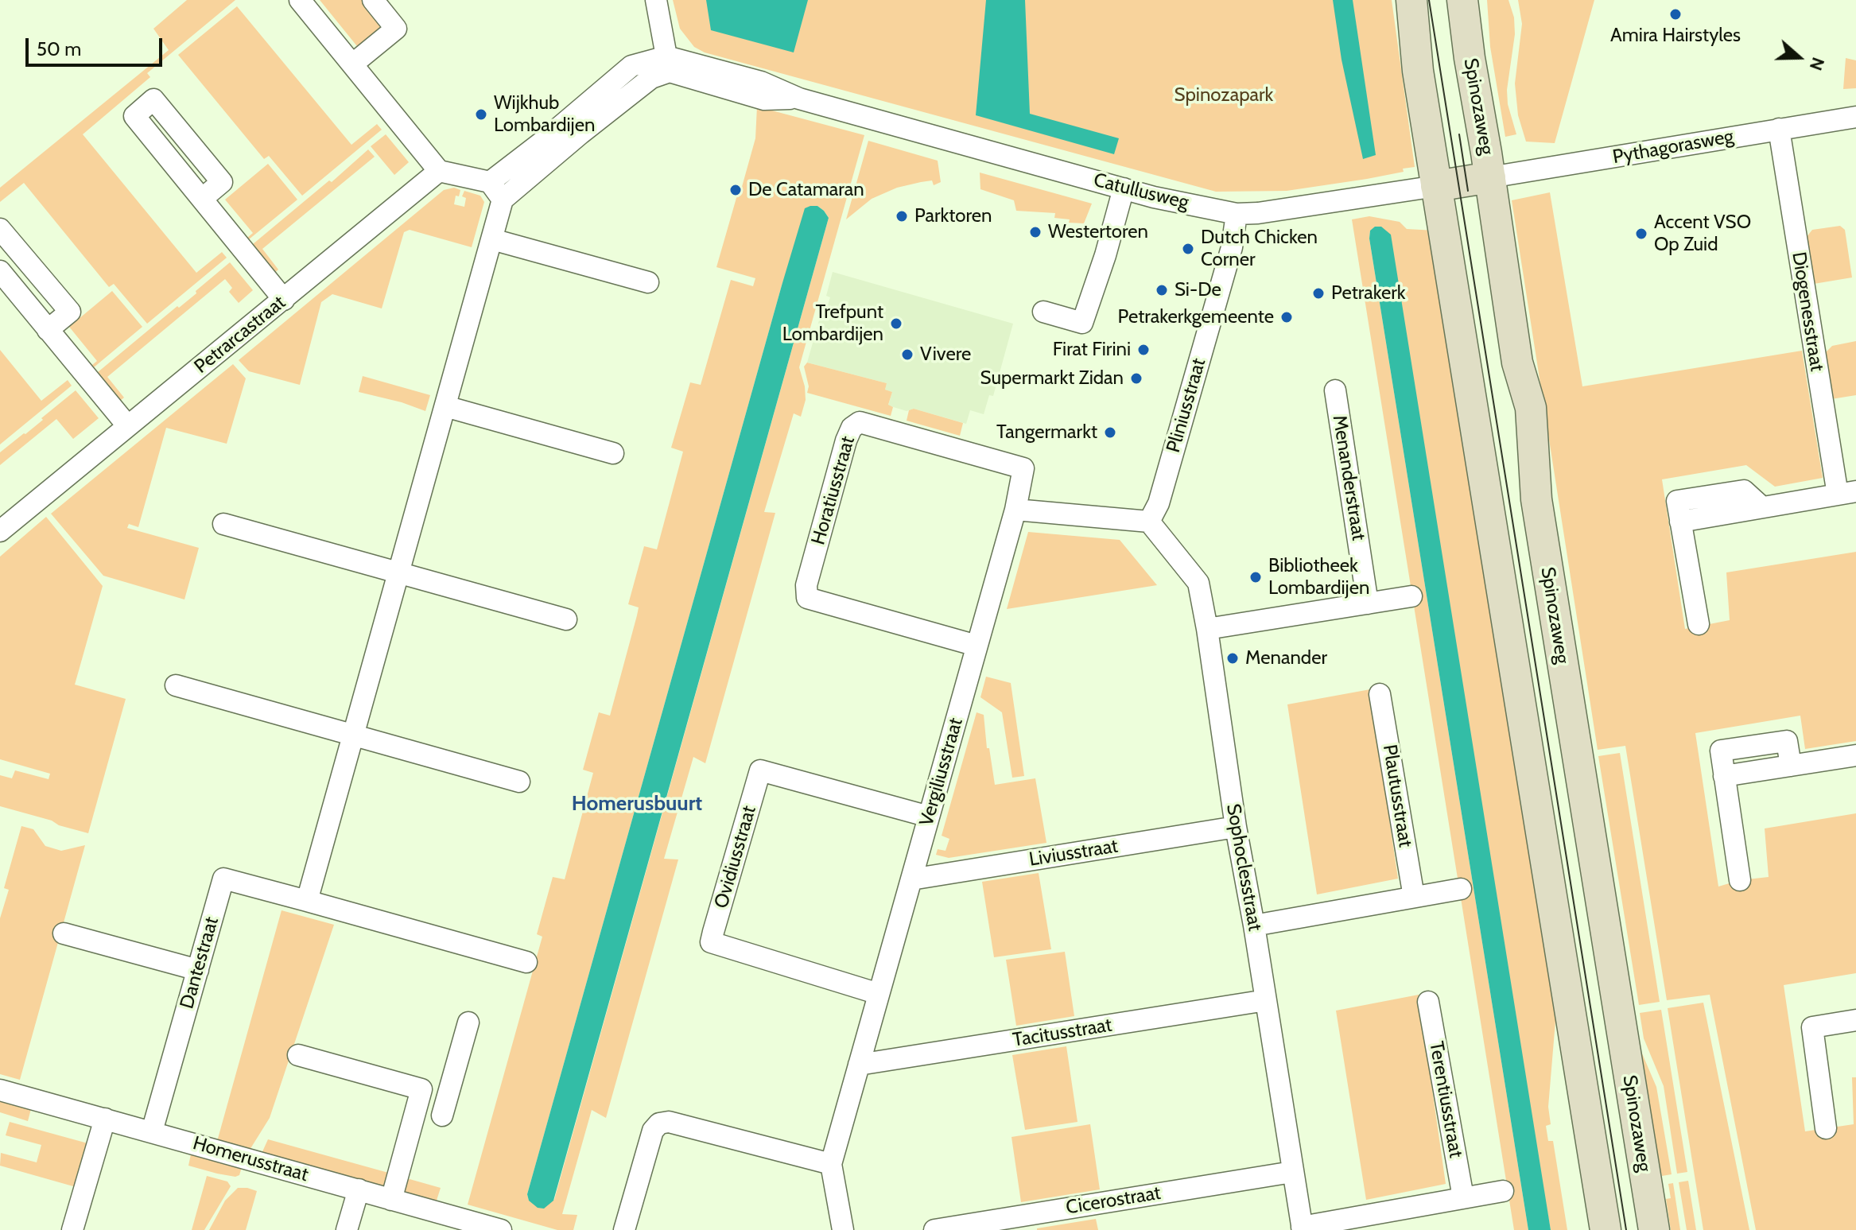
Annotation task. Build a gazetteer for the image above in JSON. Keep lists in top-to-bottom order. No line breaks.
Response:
{"streets":{"main road":["Spinozaweg","Catullusweg"],"street":["Pythagorasweg","Diogenesstraat","Petrarcastraat","Pliniusstraat","Menanderstraat","Horatiusstraat","Vergiliusstraat","Plautusstraat","Liviusstraat","Ovidiusstraat","Sophoclesstraat","Dantestraat","Tacitusstraat","Terentiusstraat","Homerusstraat","Cicerostraat"]},"crossings":[["Spinozaweg","Pythagorasweg"],["Spinozaweg","Catullusweg"],["Pythagorasweg","Catullusweg"],["Pythagorasweg","Diogenesstraat"],["Catullusweg","Pliniusstraat"],["Pliniusstraat","Sophoclesstraat"],["Horatiusstraat","Vergiliusstraat"],["Vergiliusstraat","Liviusstraat"],["Vergiliusstraat","Ovidiusstraat"],["Vergiliusstraat","Tacitusstraat"],["Liviusstraat","Sophoclesstraat"],["Sophoclesstraat","Tacitusstraat"],["Sophoclesstraat","Cicerostraat"],["Dantestraat","Homerusstraat"]],"districts":["Homerusbuurt"],"parks":["Spinozapark"],"places":["Amira Hairstyles","Wijkhub Lombardijen","De Catamaran","Parktoren","Westertoren","Accent VSO Op Zuid","Dutch Chicken Corner","Si-De","Petrakerk","Petrakerkgemeente","Trefpunt Lombardijen","Firat Firini","Vivere","Supermarkt Zidan","Tangermarkt","Bibliotheek Lombardijen","Menander"],"scale_bar":"50 m","north":"right"}
